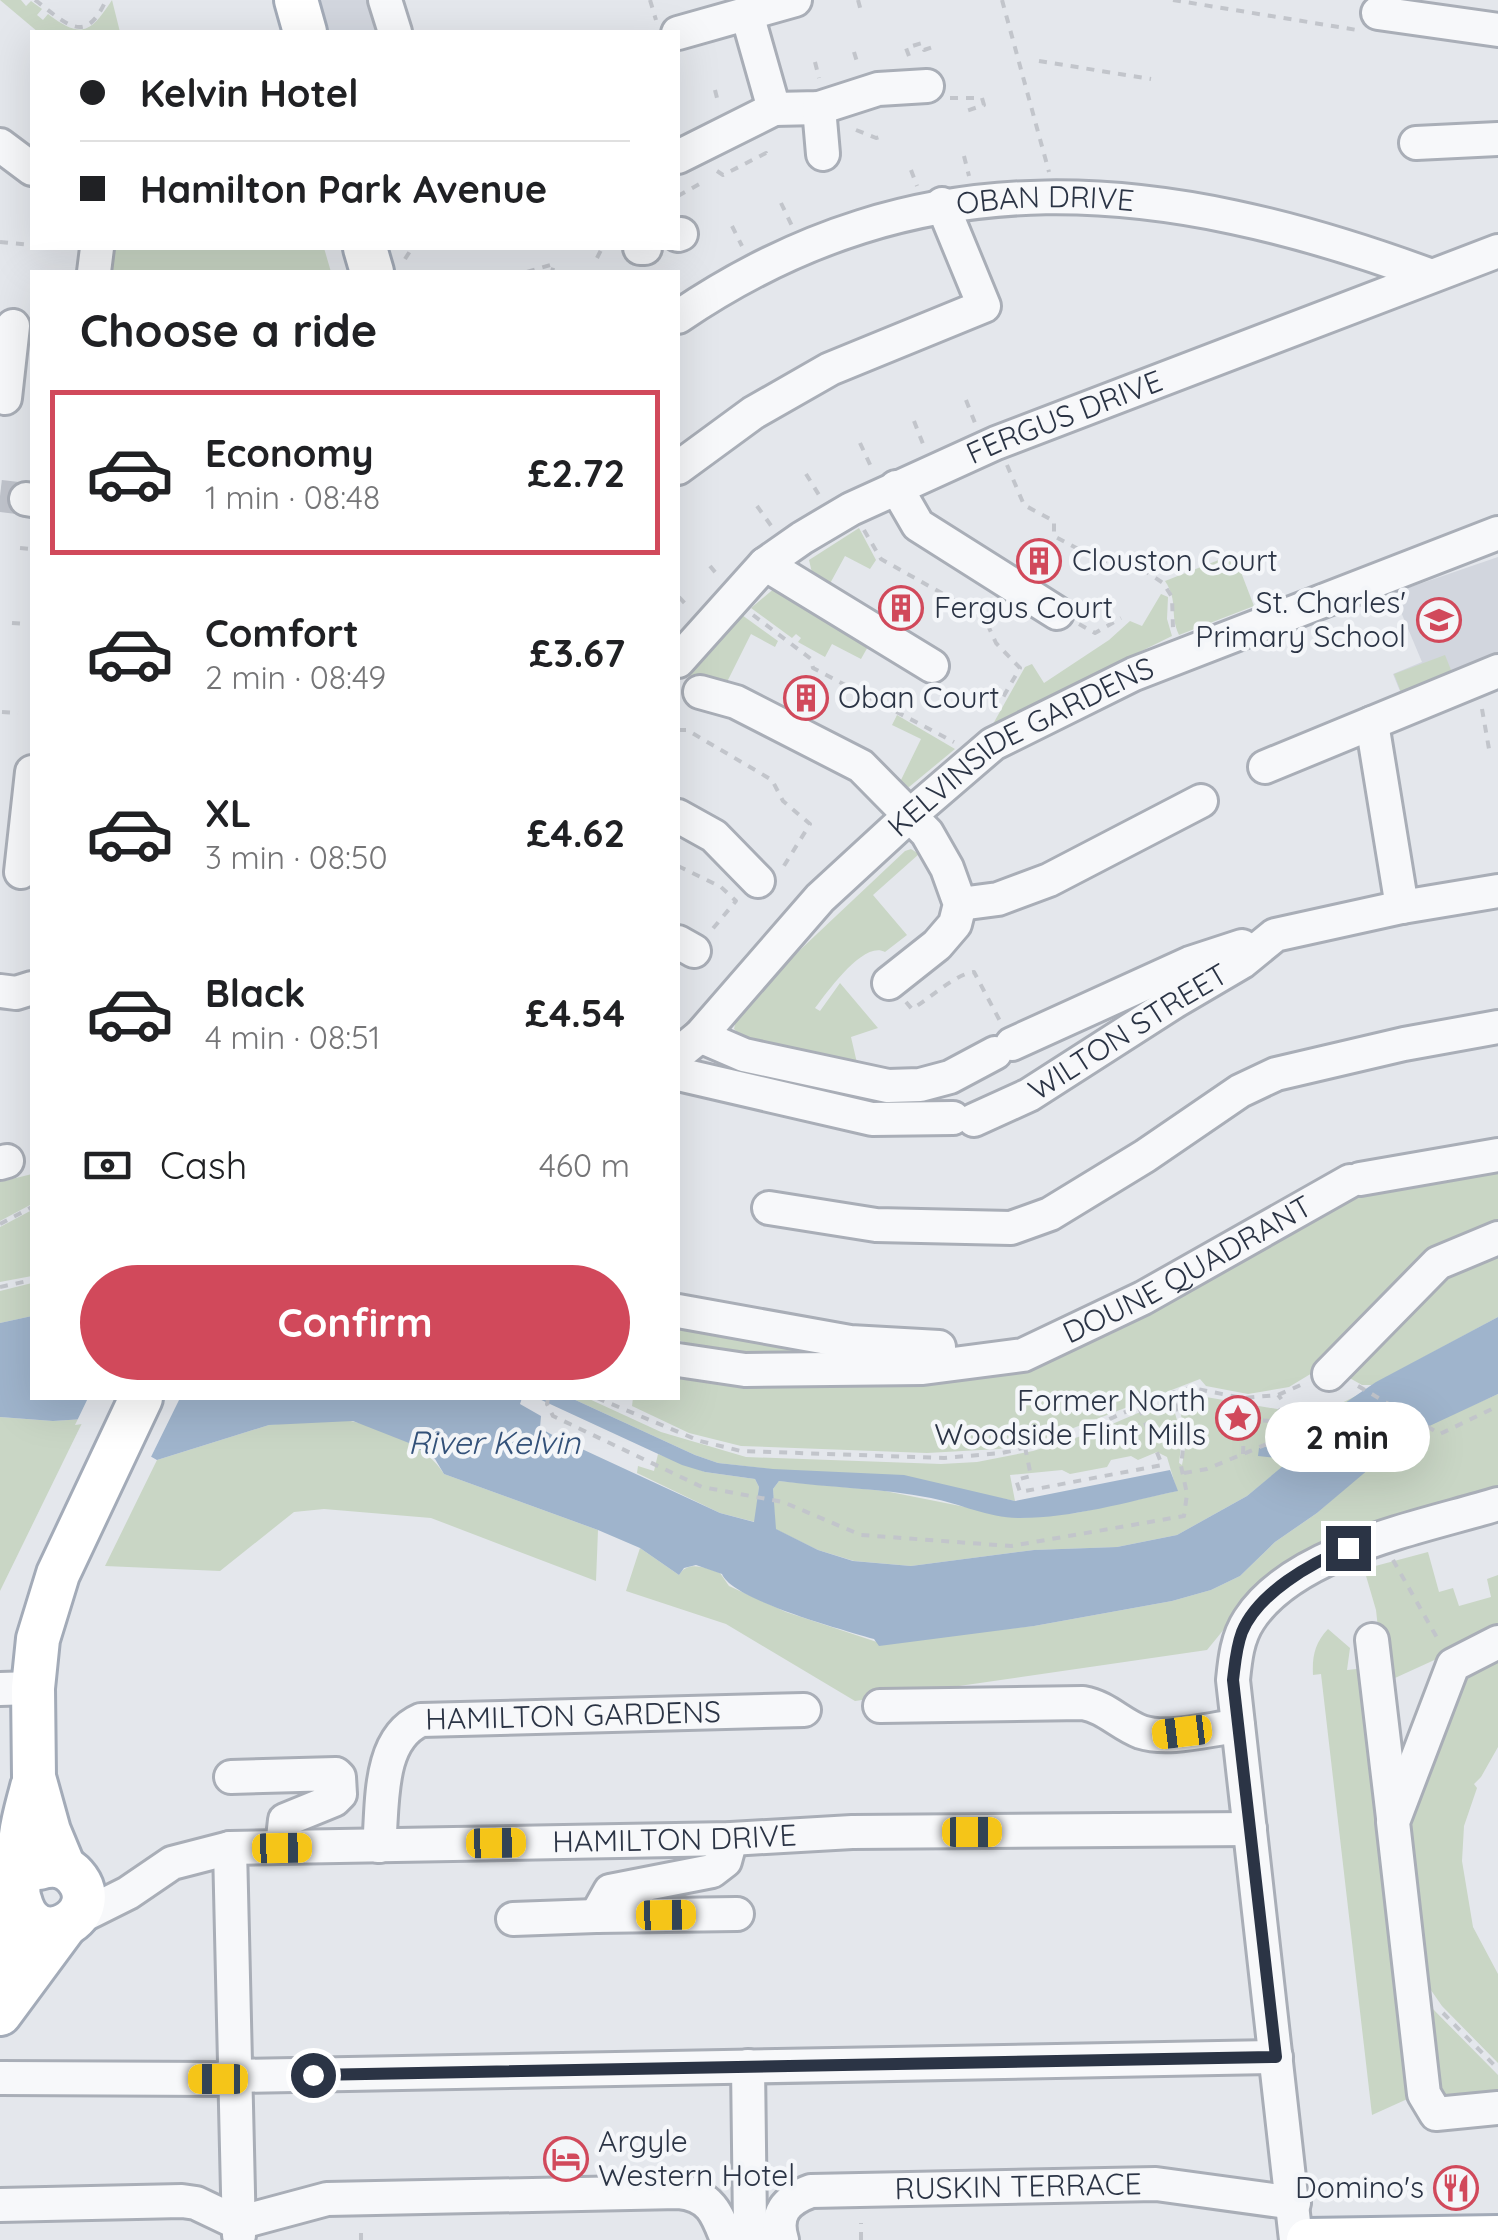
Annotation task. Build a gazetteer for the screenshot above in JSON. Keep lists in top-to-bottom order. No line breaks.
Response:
{"streets":{"street":["OBAN DRIVE","FERGUS DRIVE","KELVINSIDE GARDENS","WILTON STREET","DOUNE QUADRANT","HAMILTON GARDENS","HAMILTON DRIVE","RUSKIN TERRACE"]},"crossings":[["OBAN DRIVE","FERGUS DRIVE"],["KELVINSIDE GARDENS","WILTON STREET"],["HAMILTON GARDENS","HAMILTON DRIVE"]],"water":["River Kelvin"],"places":{"building":["Clouston Court","Fergus Court","Oban Court"],"school or university":["St. Charles' Primary School"],"place":["Former North Woodside Flint Mills"],"hotel":["Argyle Western Hotel"],"restaurant":["Domino's"]},"page":{"banner":["Kelvin Hotel","Hamilton Park Avenue"],"heading":"Choose a ride","list":[{"name":"Economy","note":"1 min · 08:48","value":"£2.72"},{"name":"Comfort","note":"2 min · 08:49","value":"£3.67"},{"name":"XL","note":"3 min · 08:50","value":"£4.62"},{"name":"Black","note":"4 min · 08:51","value":"£4.54"}],"pay":["Cash","460 m"],"buttons":"Confirm","bubble":"2 min"}}
